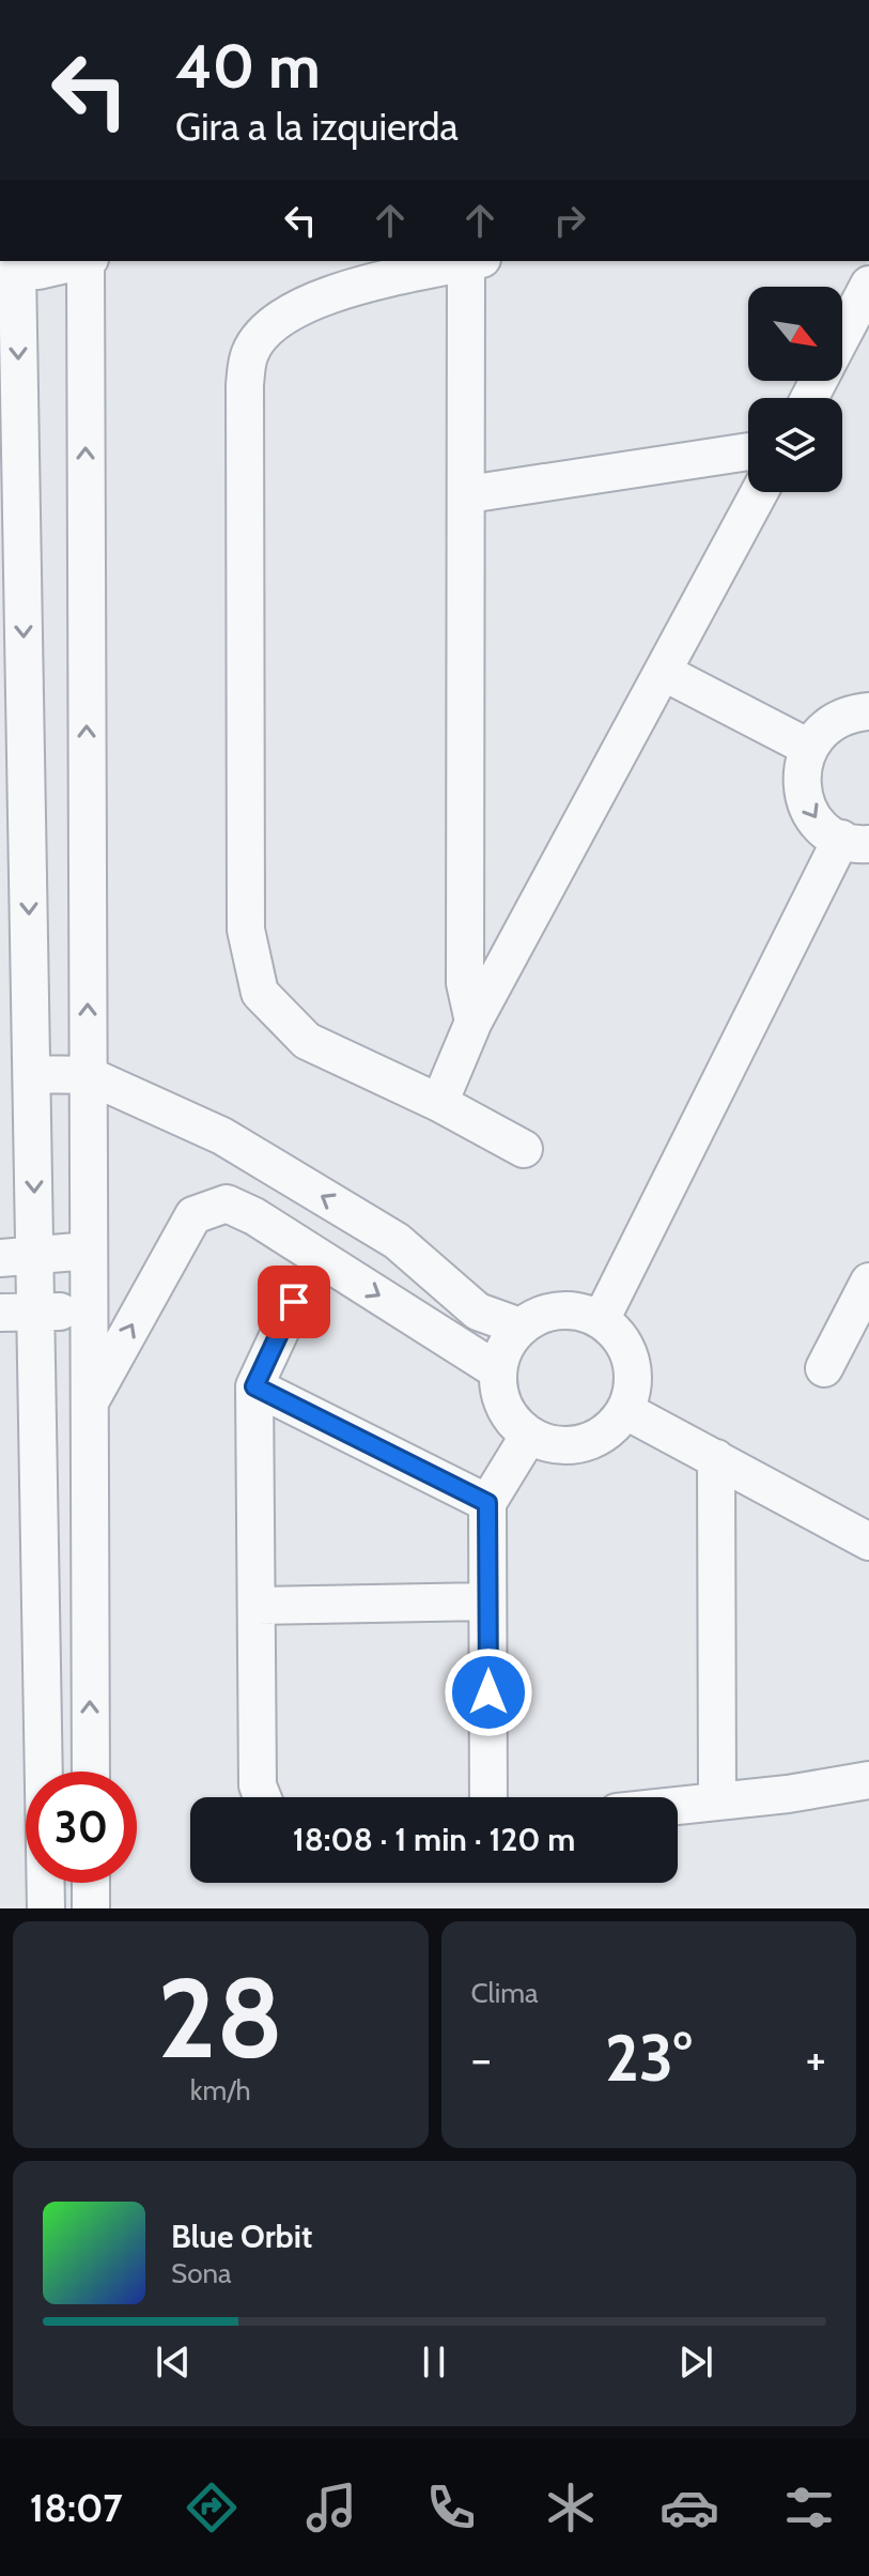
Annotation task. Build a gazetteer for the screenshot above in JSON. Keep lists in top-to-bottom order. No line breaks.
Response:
{"north":"bottom right","page":{"turn":["40 m","Gira a la izquierda"],"limit":"30","trip":"18:08 · 1 min · 120 m","tile":[["28","km/h"],"Clima"],"heat":["−","23°","+"],"song":["Blue Orbit","Sona"],"tabs":"18:07"}}
